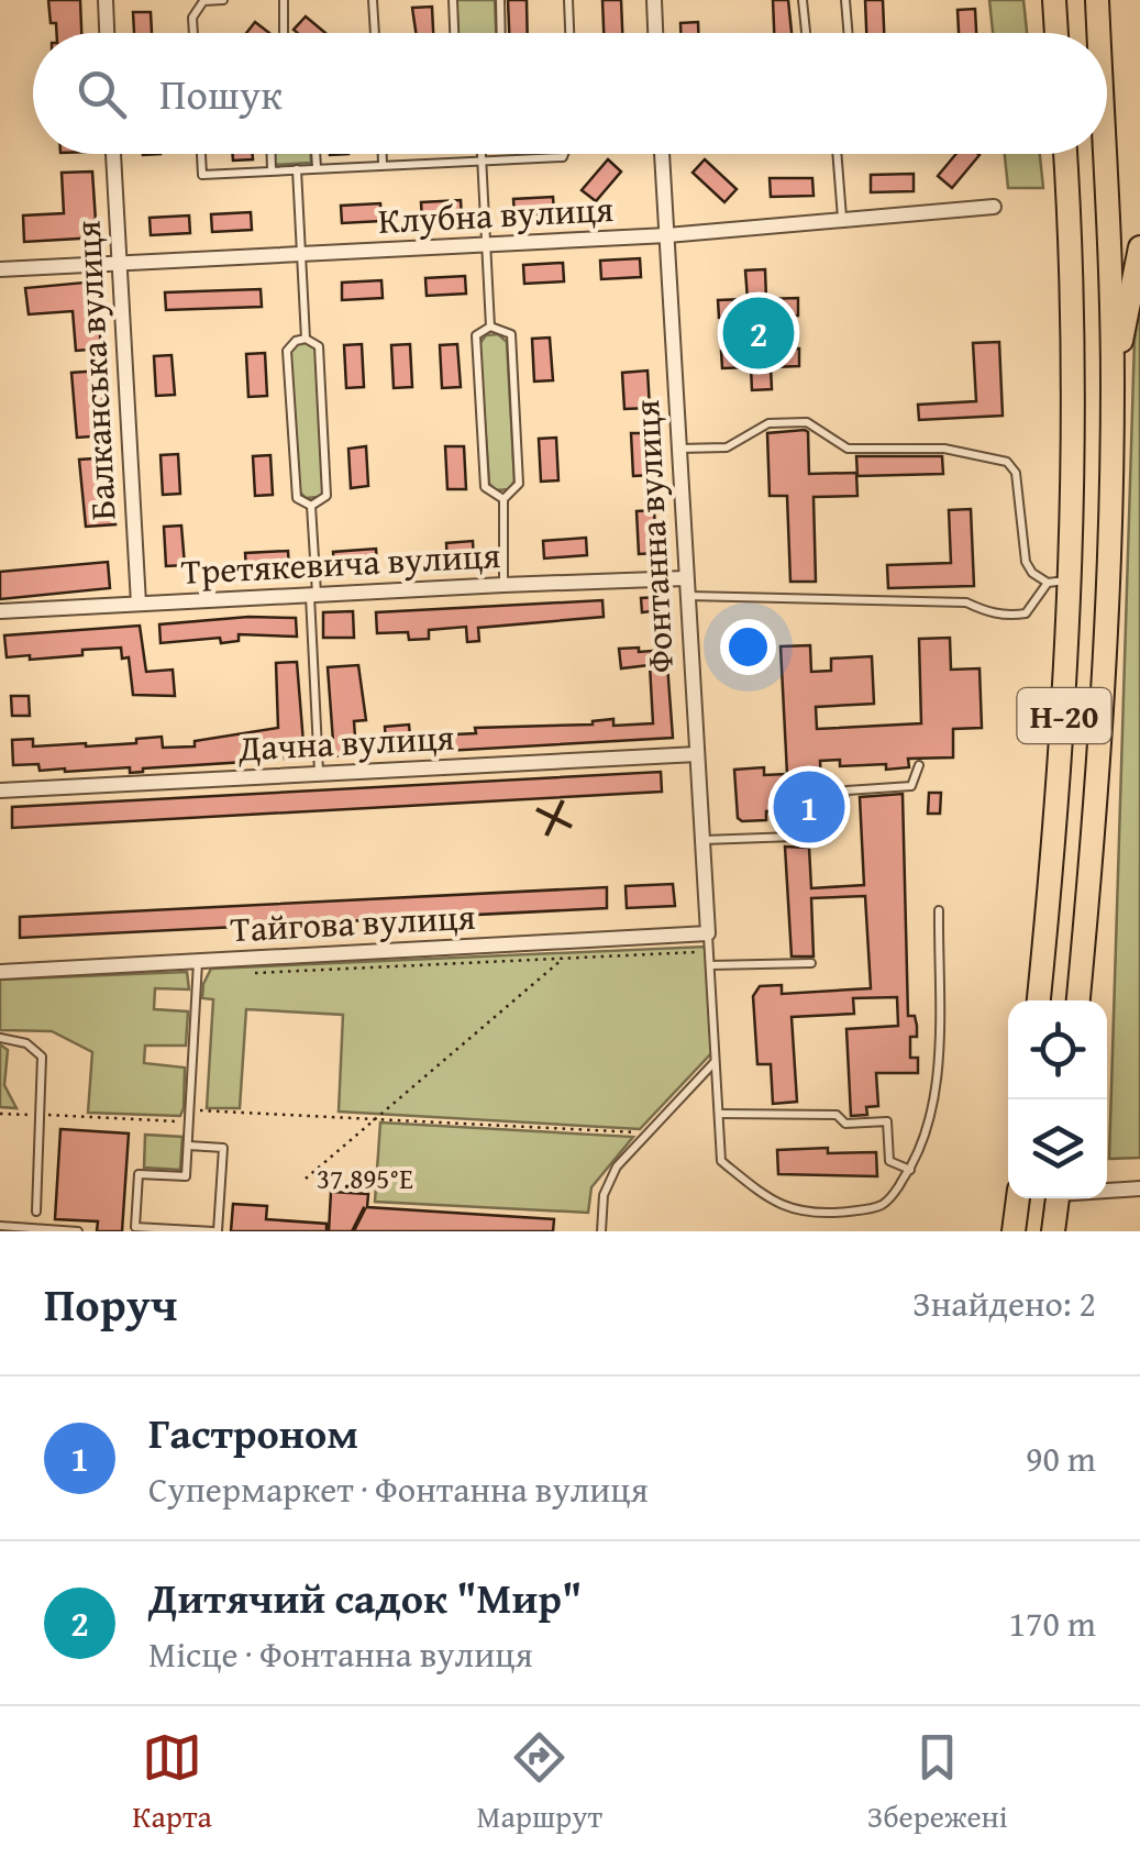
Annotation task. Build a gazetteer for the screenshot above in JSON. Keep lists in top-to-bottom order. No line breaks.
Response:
{"streets":{"main road":["Н-20"],"street":["Клубна вулиця","Балканська вулиця","Фонтанна вулиця","Третякевича вулиця","Дачна вулиця","Тайгова вулиця"]},"crossings":[["Клубна вулиця","Балканська вулиця"],["Клубна вулиця","Фонтанна вулиця"],["Балканська вулиця","Третякевича вулиця"],["Фонтанна вулиця","Третякевича вулиця"],["Фонтанна вулиця","Дачна вулиця"],["Фонтанна вулиця","Тайгова вулиця"]],"page":{"search":"Пошук","pins":["2","1"],"heading":["Поруч","Знайдено: 2"],"list":[{"mark":"1","name":"Гастроном","note":"Супермаркет · Фонтанна вулиця","value":"90 m"},{"mark":"2","name":"Дитячий садок \"Мир\"","note":"Місце · Фонтанна вулиця","value":"170 m"}],"nav":["Карта","Маршрут","Збережені"]},"coordinates":["37.895°E"]}
